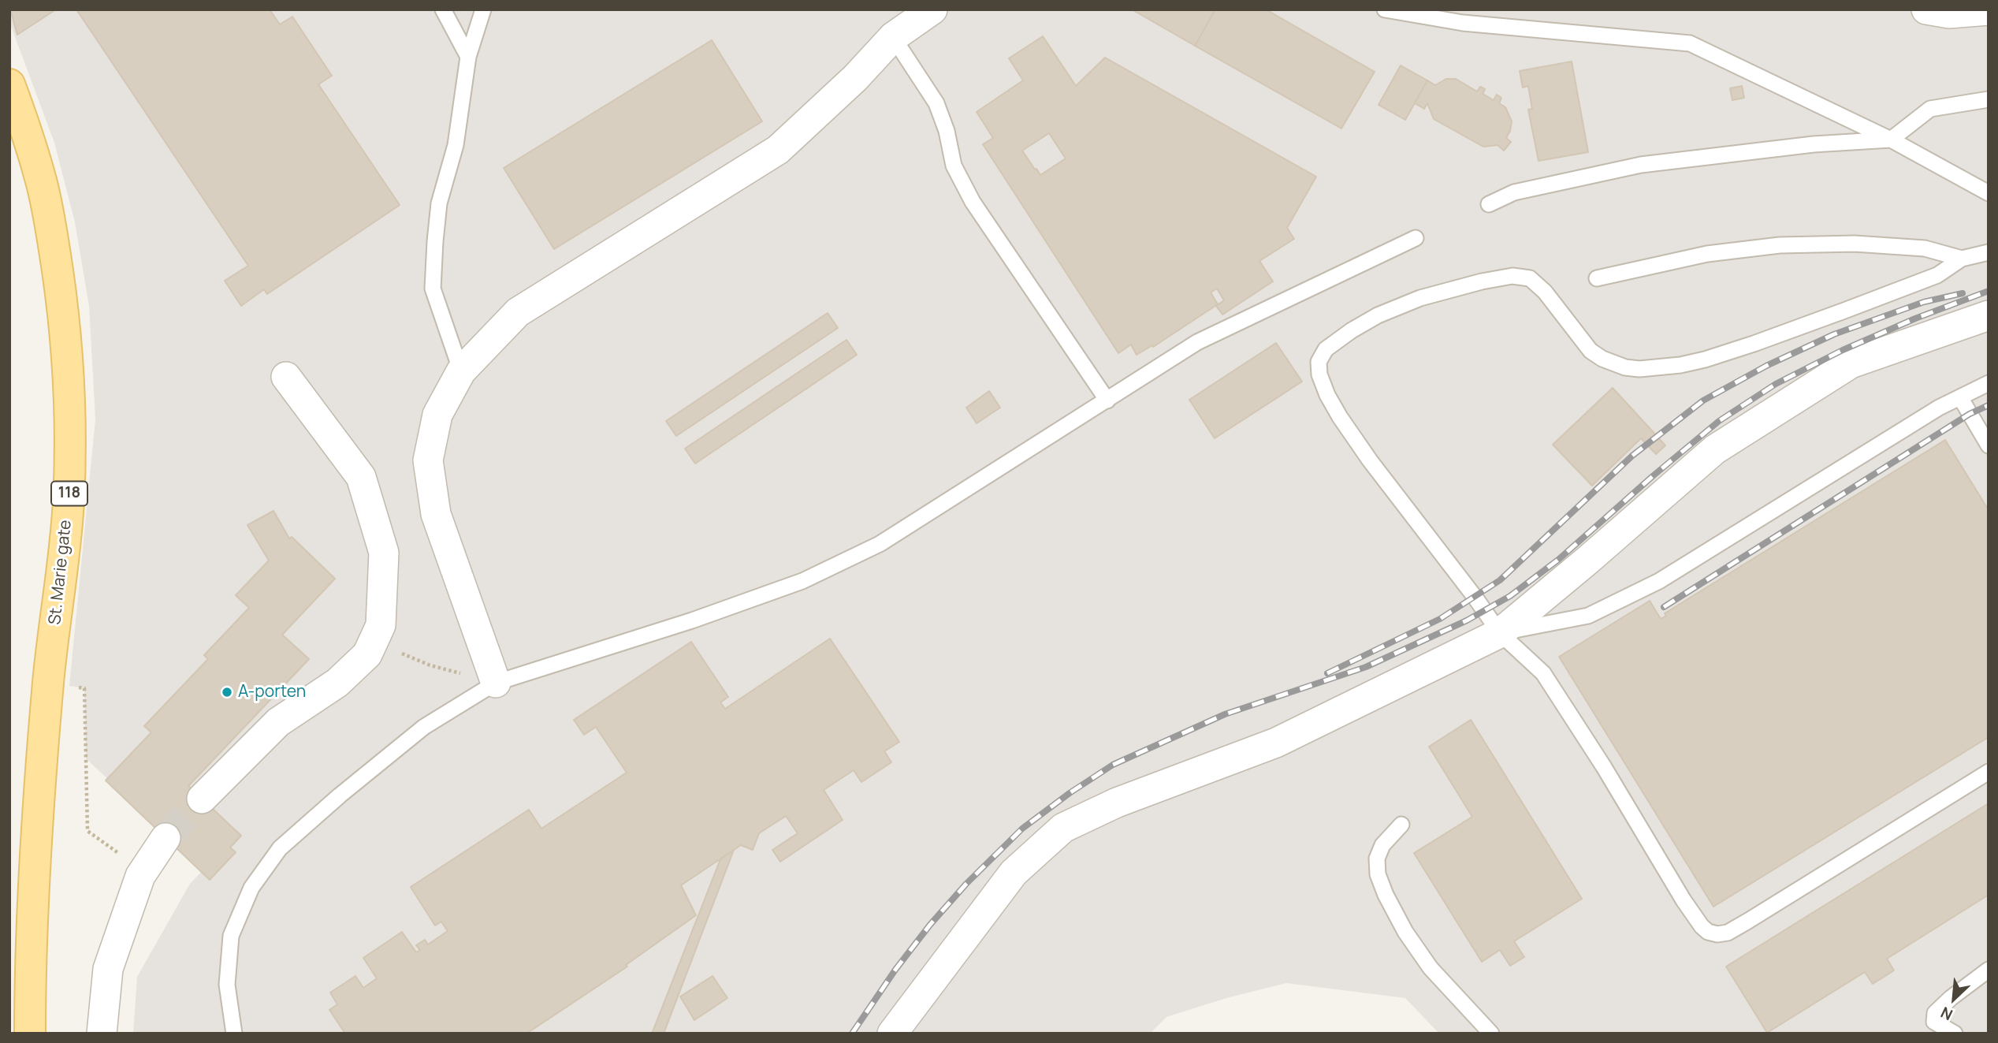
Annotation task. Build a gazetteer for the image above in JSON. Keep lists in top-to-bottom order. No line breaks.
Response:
{"streets":{"main road":["118","St. Marie gate"]},"places":["A-porten"],"north":"bottom left"}
